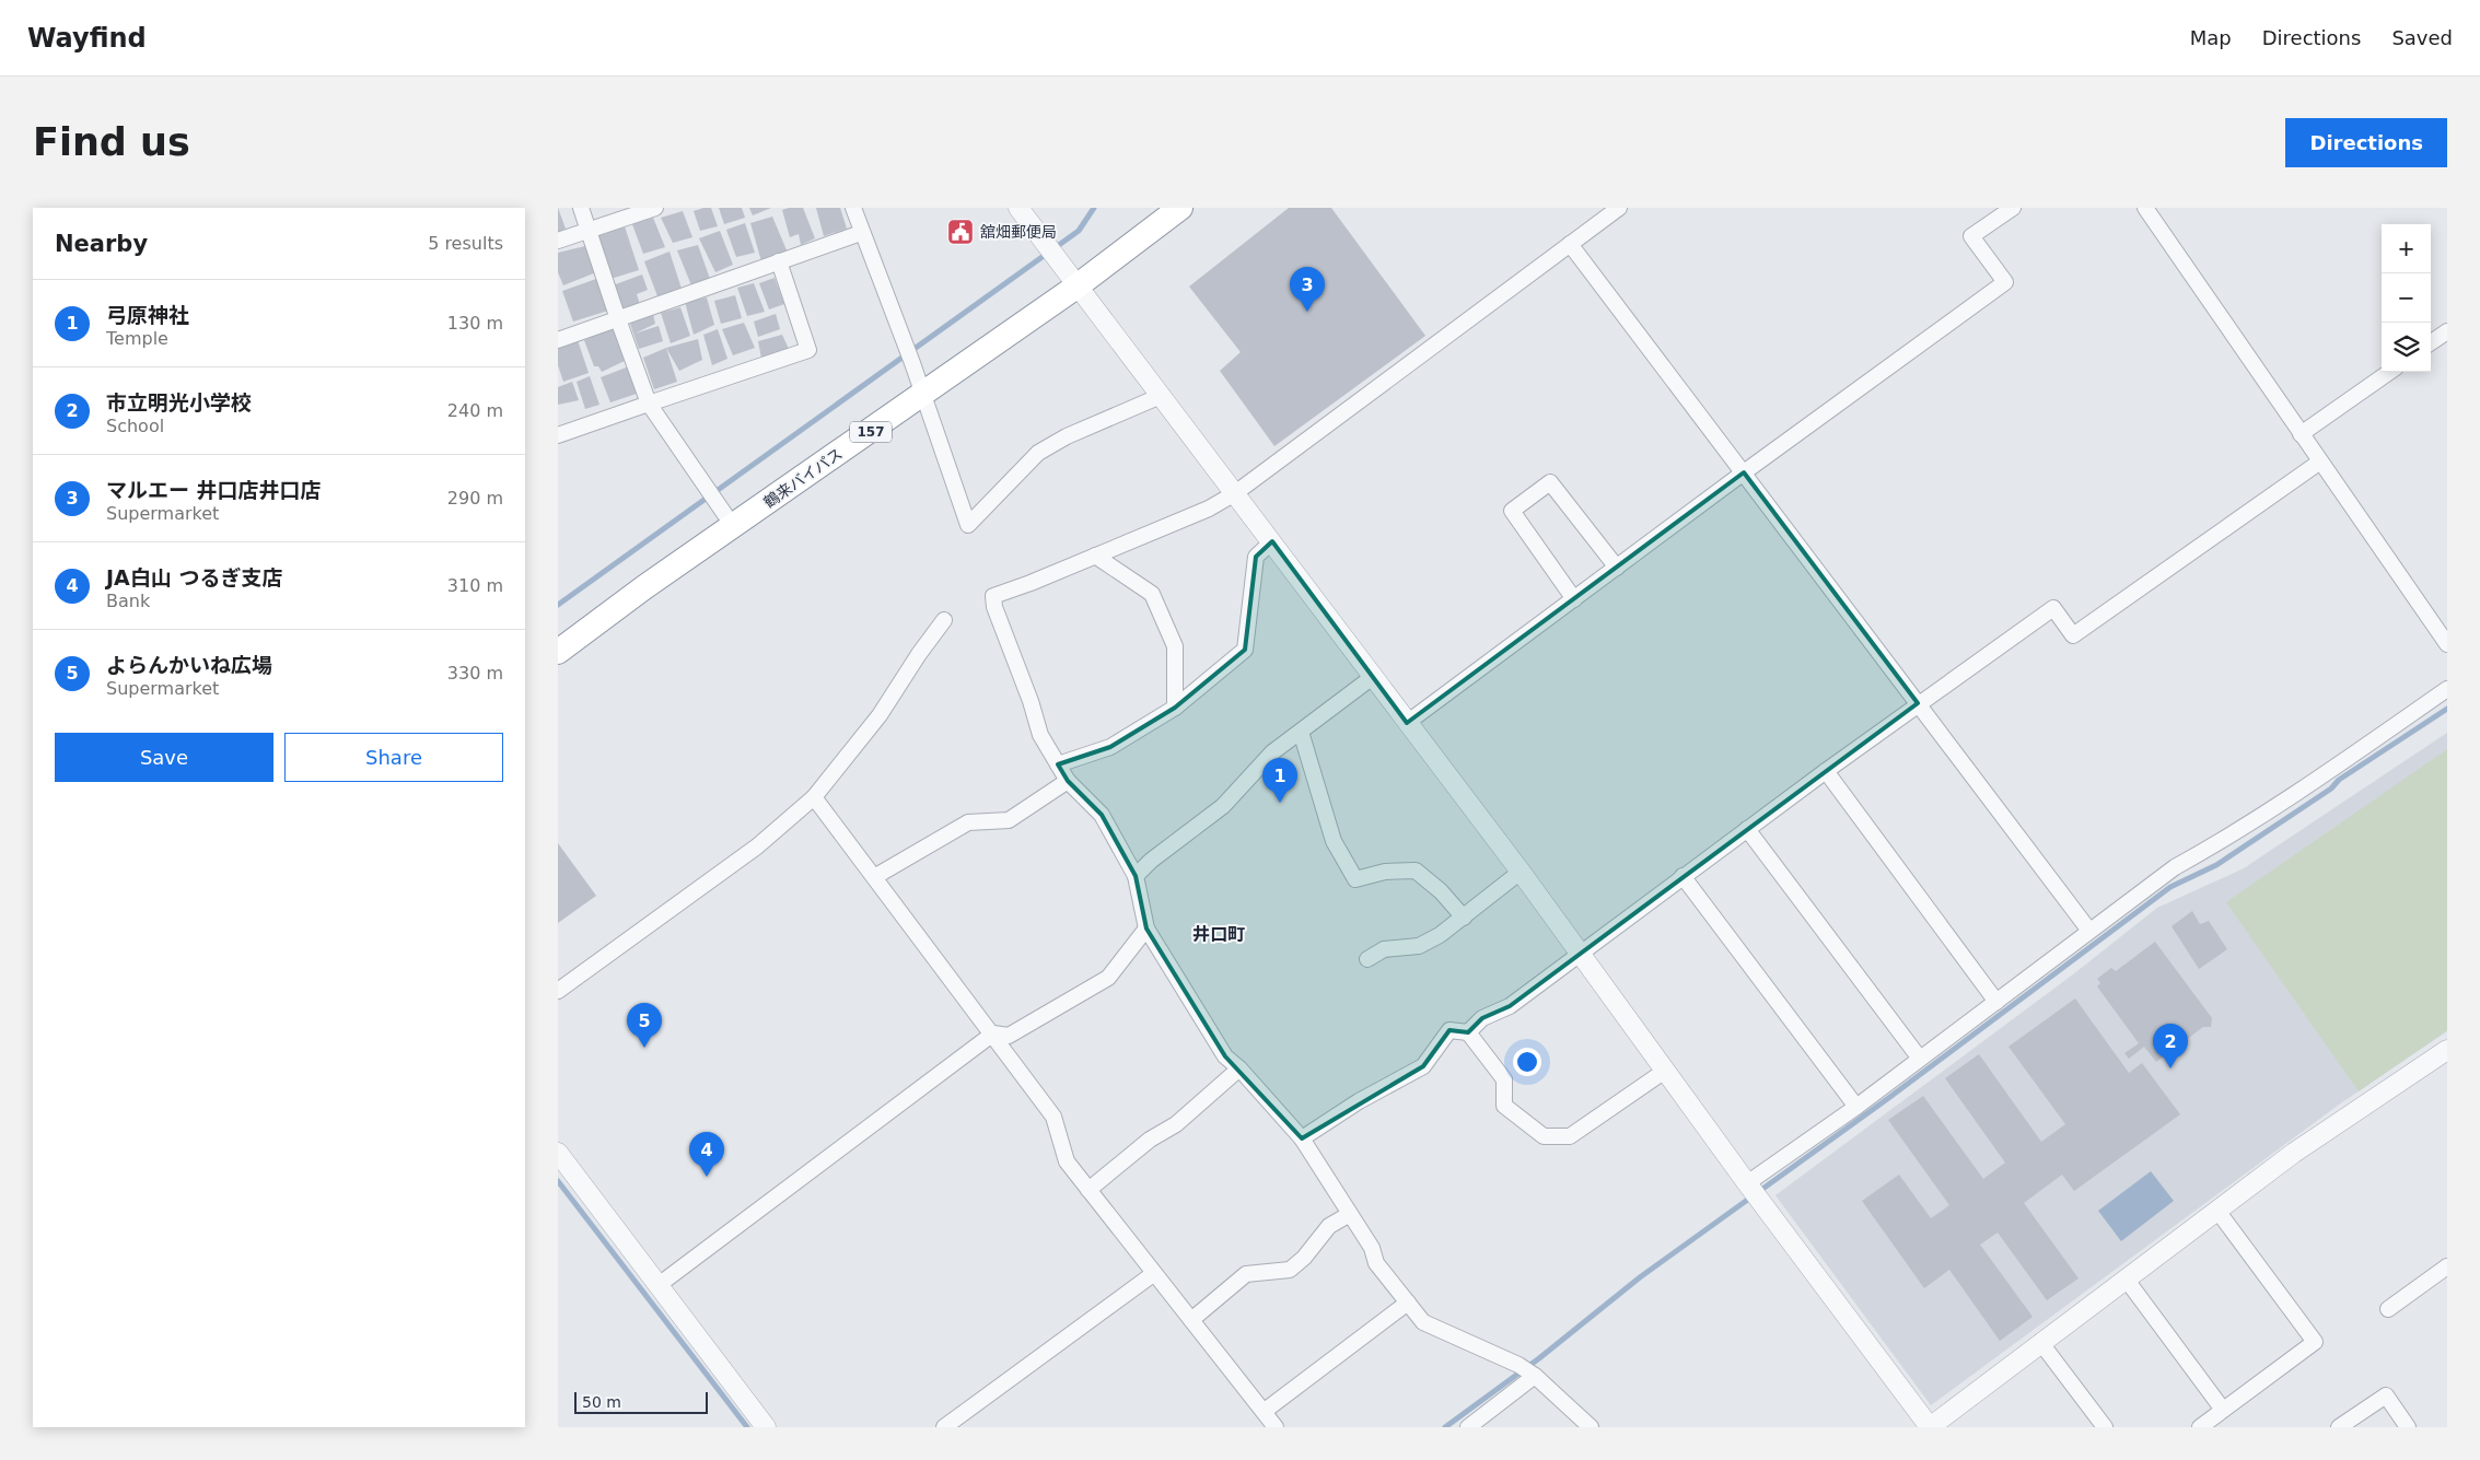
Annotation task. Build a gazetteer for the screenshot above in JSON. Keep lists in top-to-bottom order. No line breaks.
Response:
{"streets":{"highway":["157","鶴来バイパス"]},"districts":["井口町"],"places":{"public building":["舘畑郵便局"]},"scale_bar":"50 m","page":{"header":"Wayfind","nav":["Map","Directions","Saved"],"buttons":["Directions",["Save","Share"]],"title":"Find us","heading":["Nearby","5 results"],"map_buttons":["+","−"],"pins":["3","1","5","2","4"],"list":[{"mark":"1","name":"弓原神社","note":"Temple","value":"130 m"},{"mark":"2","name":"市立明光小学校","note":"School","value":"240 m"},{"mark":"3","name":"マルエー 井口店井口店","note":"Supermarket","value":"290 m"},{"mark":"4","name":"JA白山 つるぎ支店","note":"Bank","value":"310 m"},{"mark":"5","name":"よらんかいね広場","note":"Supermarket","value":"330 m"}],"scale":"50 m"}}
